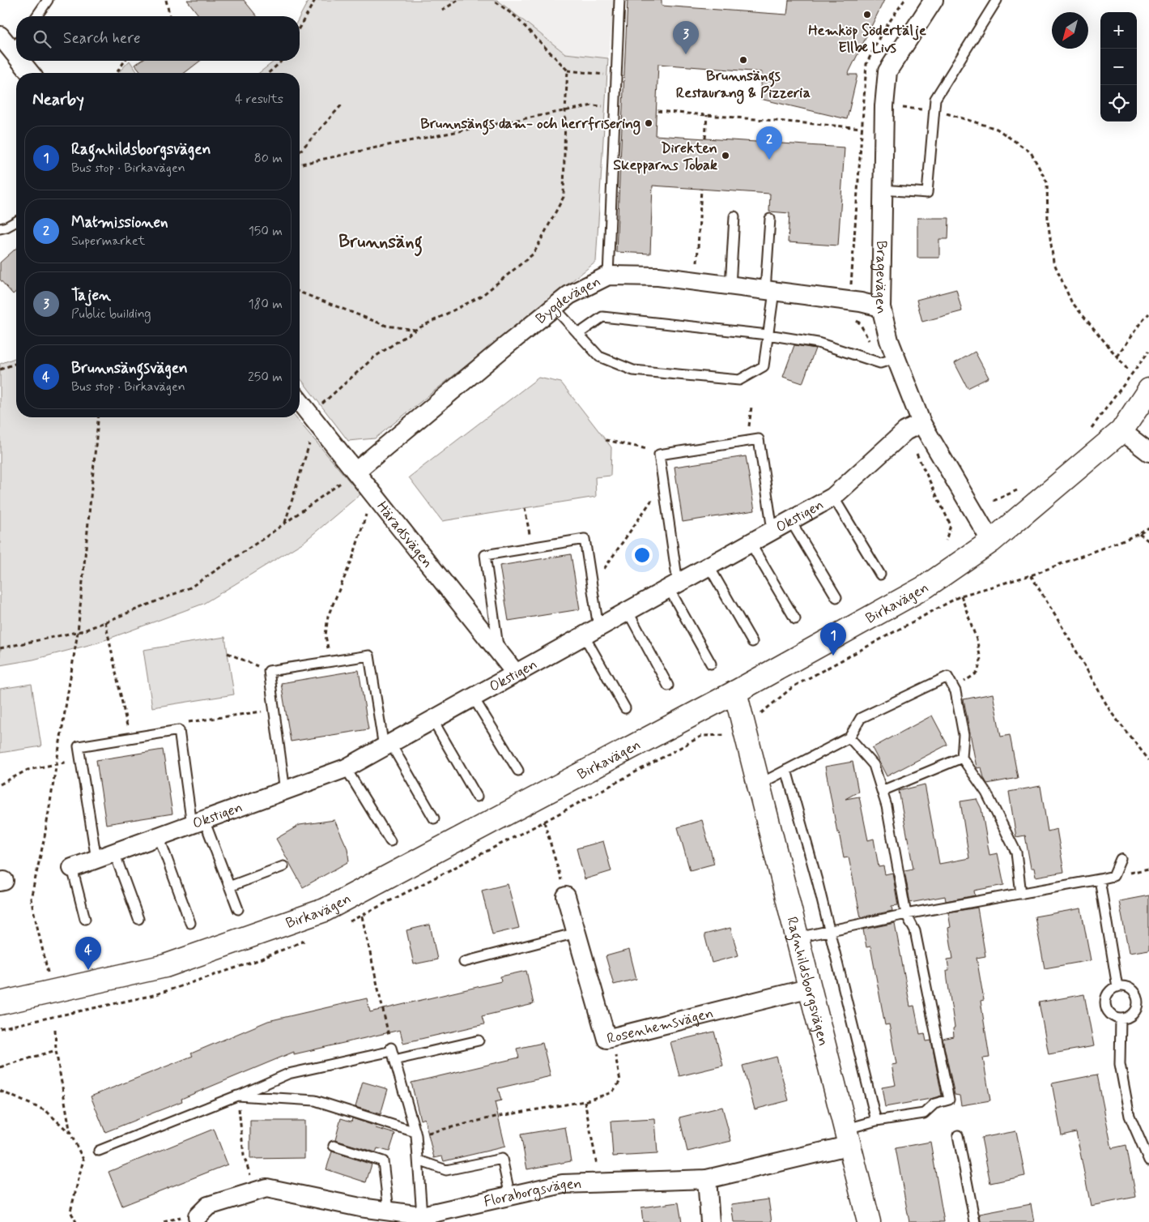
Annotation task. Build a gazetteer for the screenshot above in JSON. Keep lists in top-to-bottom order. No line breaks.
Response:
{"streets":{"street":["Bragevägen","Bygdevägen","Okstigen","Häradsvägen","Birkavägen","Ragnhildsborgsvägen","Rosenhemsvägen","Floraborgsvägen"]},"crossings":[["Bragevägen","Bygdevägen"],["Bragevägen","Okstigen"],["Bragevägen","Birkavägen"],["Bygdevägen","Häradsvägen"],["Okstigen","Häradsvägen"],["Birkavägen","Ragnhildsborgsvägen"],["Ragnhildsborgsvägen","Rosenhemsvägen"],["Ragnhildsborgsvägen","Floraborgsvägen"]],"districts":["Brunnsäng"],"places":["Hemköp Södertälje Ellbe Livs","Brunnsängs Restaurang & Pizzeria","Brunnsängs dam- och herrfrisering","Direkten Skepparns Tobak"],"north":"bottom left","page":{"map_buttons":["+","−"],"search":"Search here","pins":["3","2","1","4"],"heading":["Nearby","4 results"],"list":[{"mark":"1","name":"Ragnhildsborgsvägen","note":"Bus stop · Birkavägen","value":"80 m"},{"mark":"2","name":"Matmissionen","note":"Supermarket","value":"150 m"},{"mark":"3","name":"Tajen","note":"Public building","value":"180 m"},{"mark":"4","name":"Brunnsängsvägen","note":"Bus stop · Birkavägen","value":"250 m"}]}}
